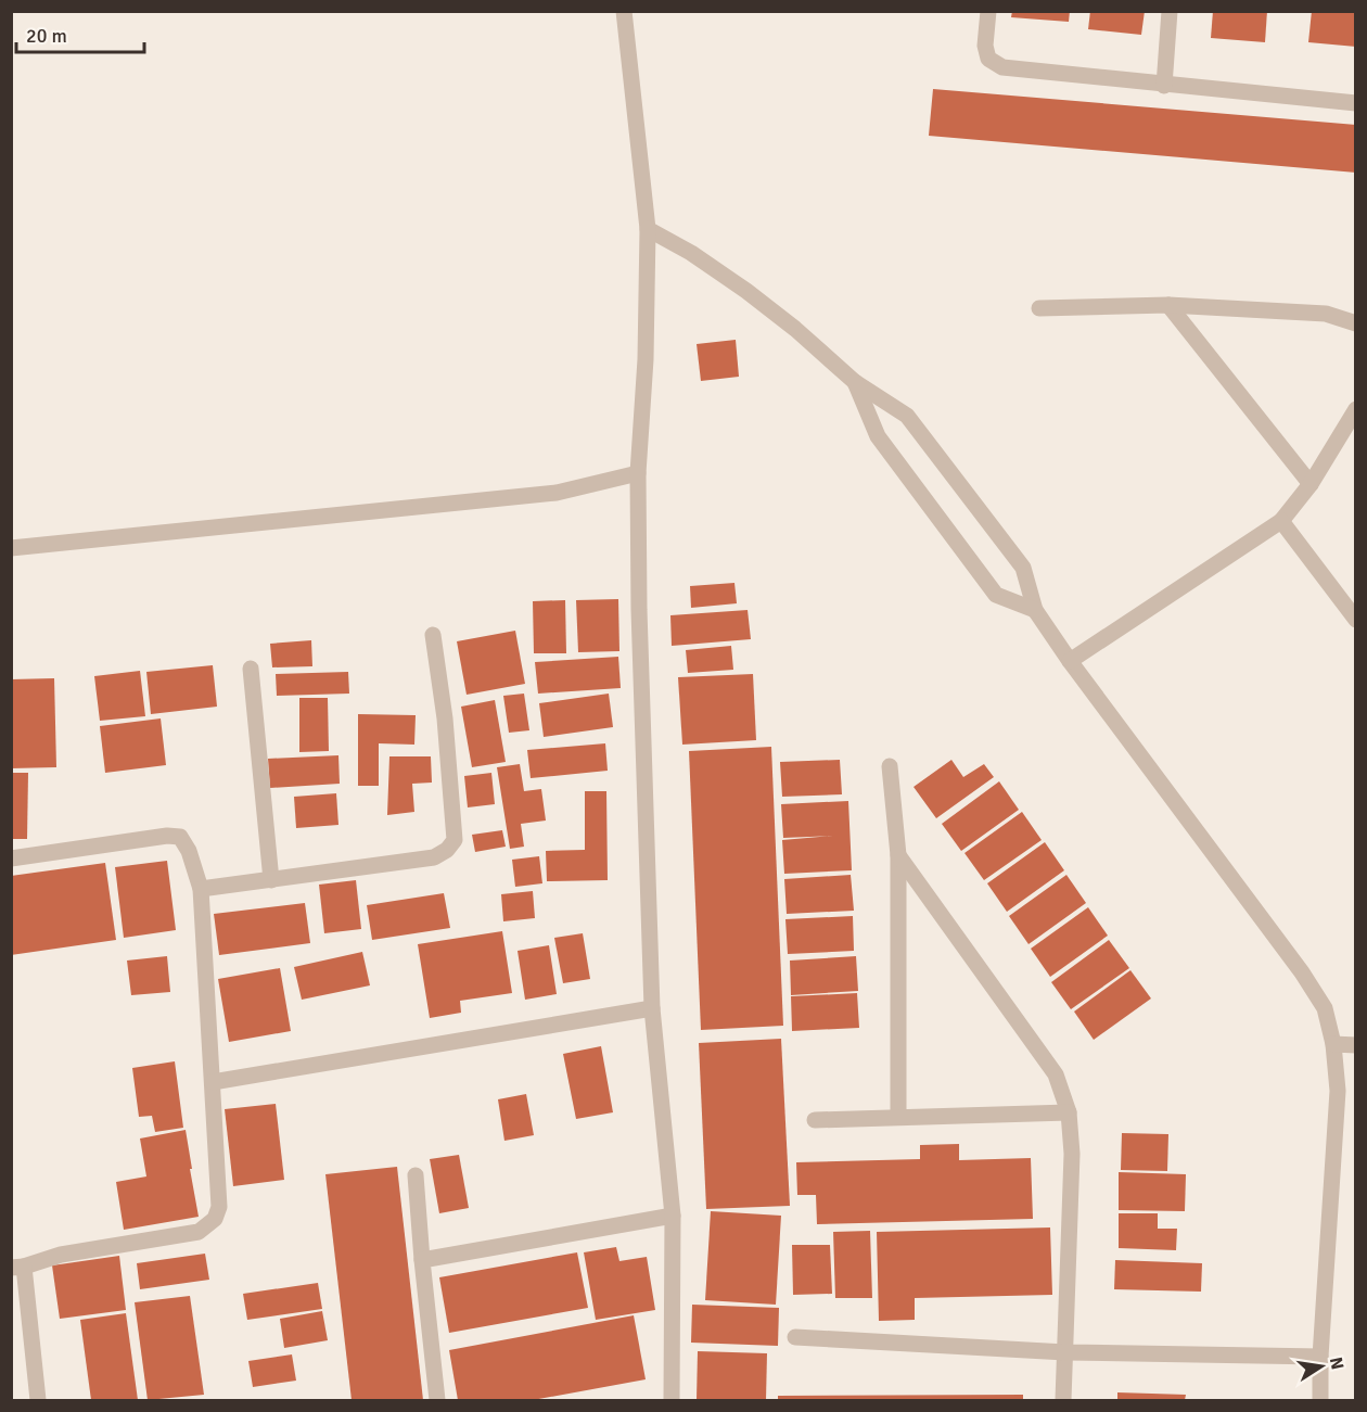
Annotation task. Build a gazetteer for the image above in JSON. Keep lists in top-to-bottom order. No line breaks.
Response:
{"scale_bar":"20 m","north":"right"}
